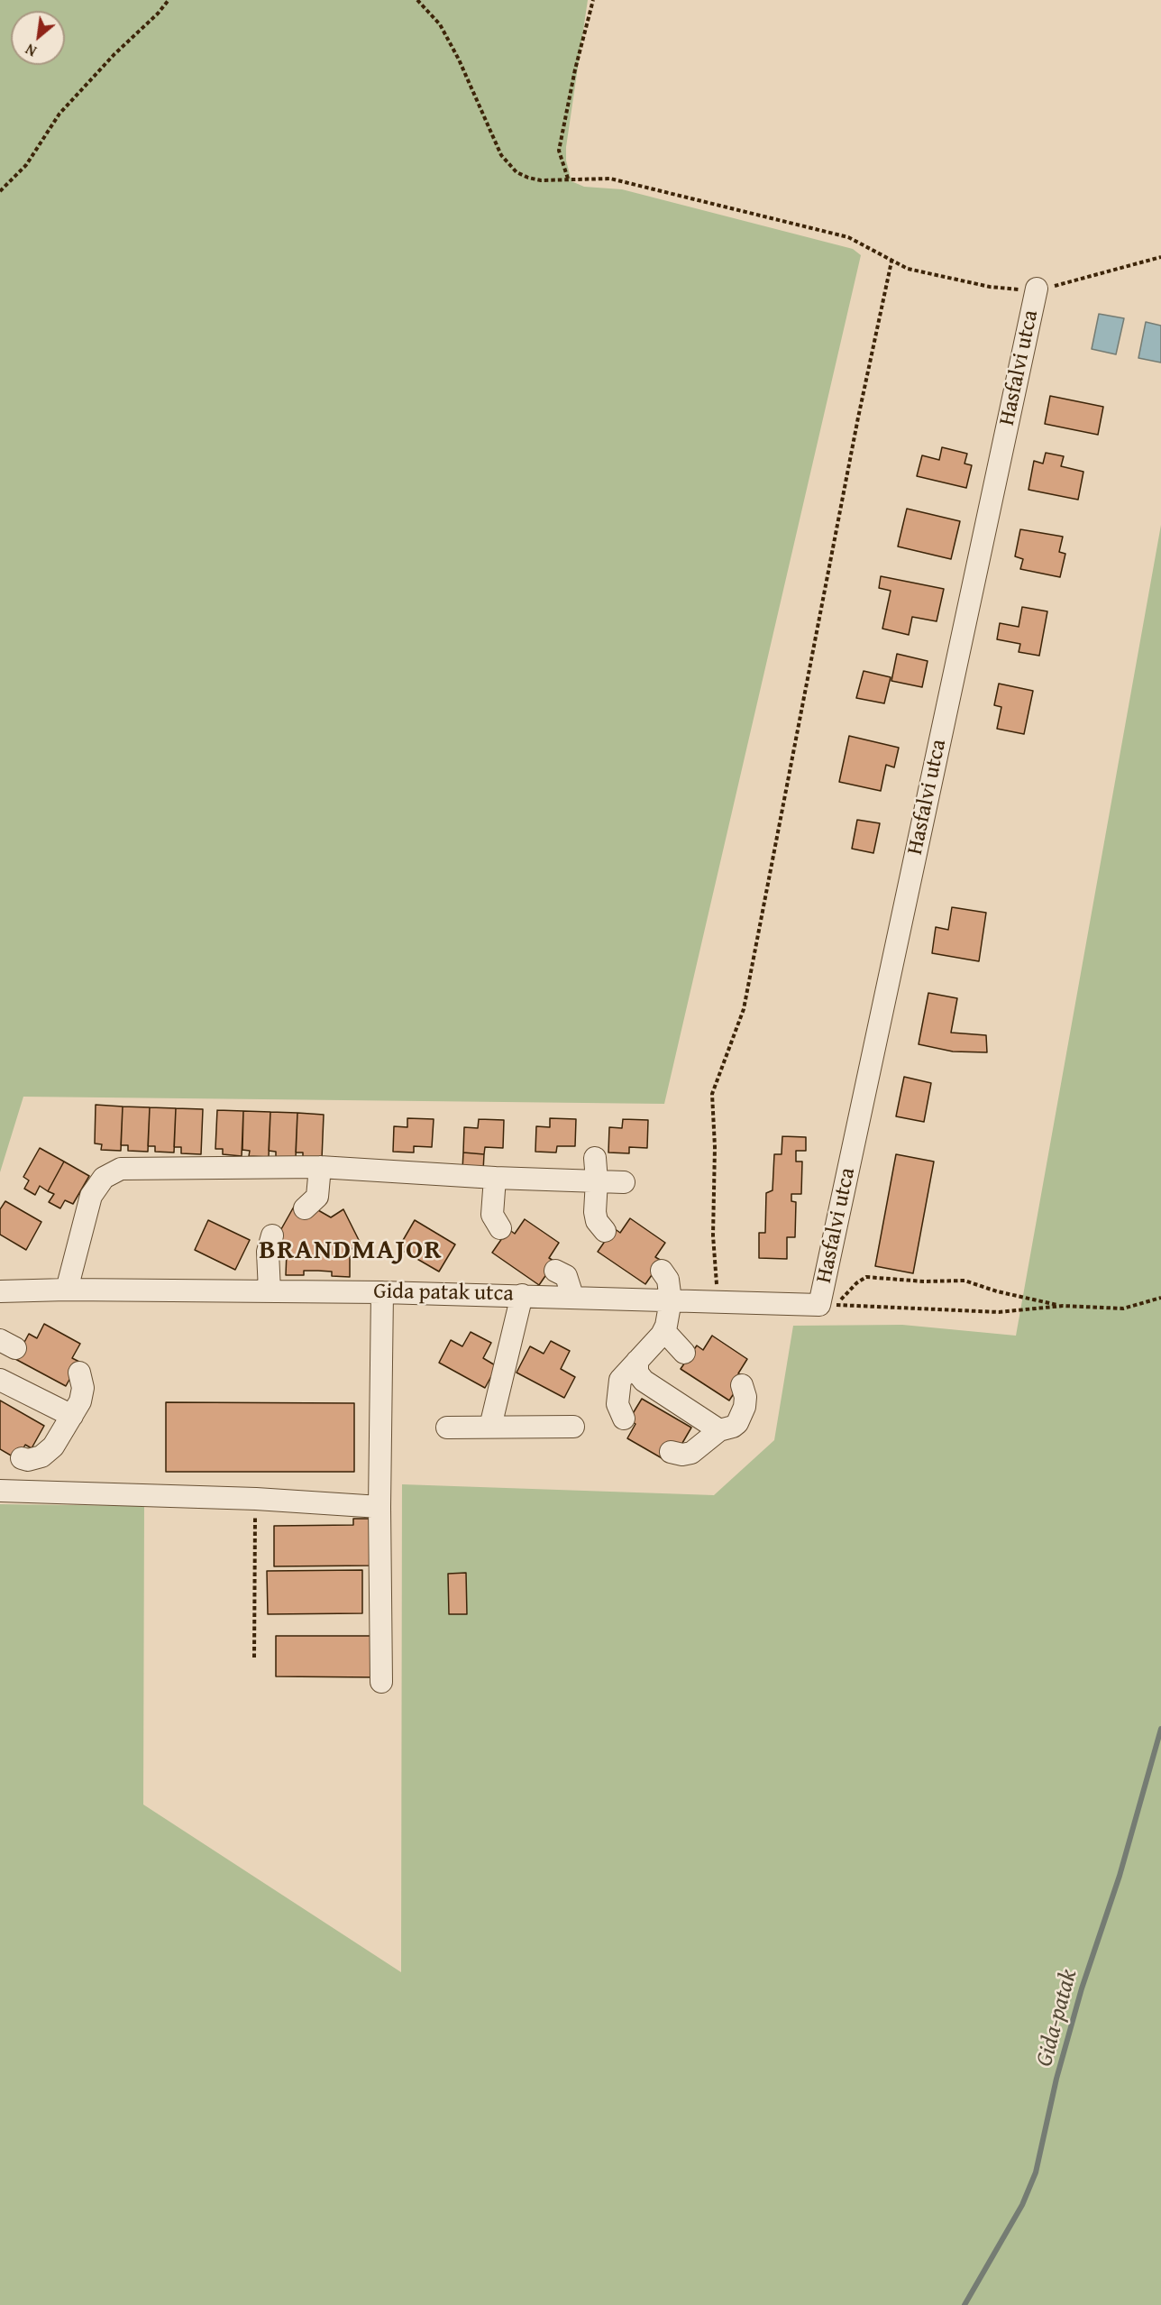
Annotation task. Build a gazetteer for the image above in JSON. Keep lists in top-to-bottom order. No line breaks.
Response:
{"streets":{"street":["Hasfalvi utca","Gida patak utca"]},"crossings":[["Hasfalvi utca","Gida patak utca"]],"districts":["BRANDMAJOR"],"water":["Gida-patak"],"north":"bottom left"}
